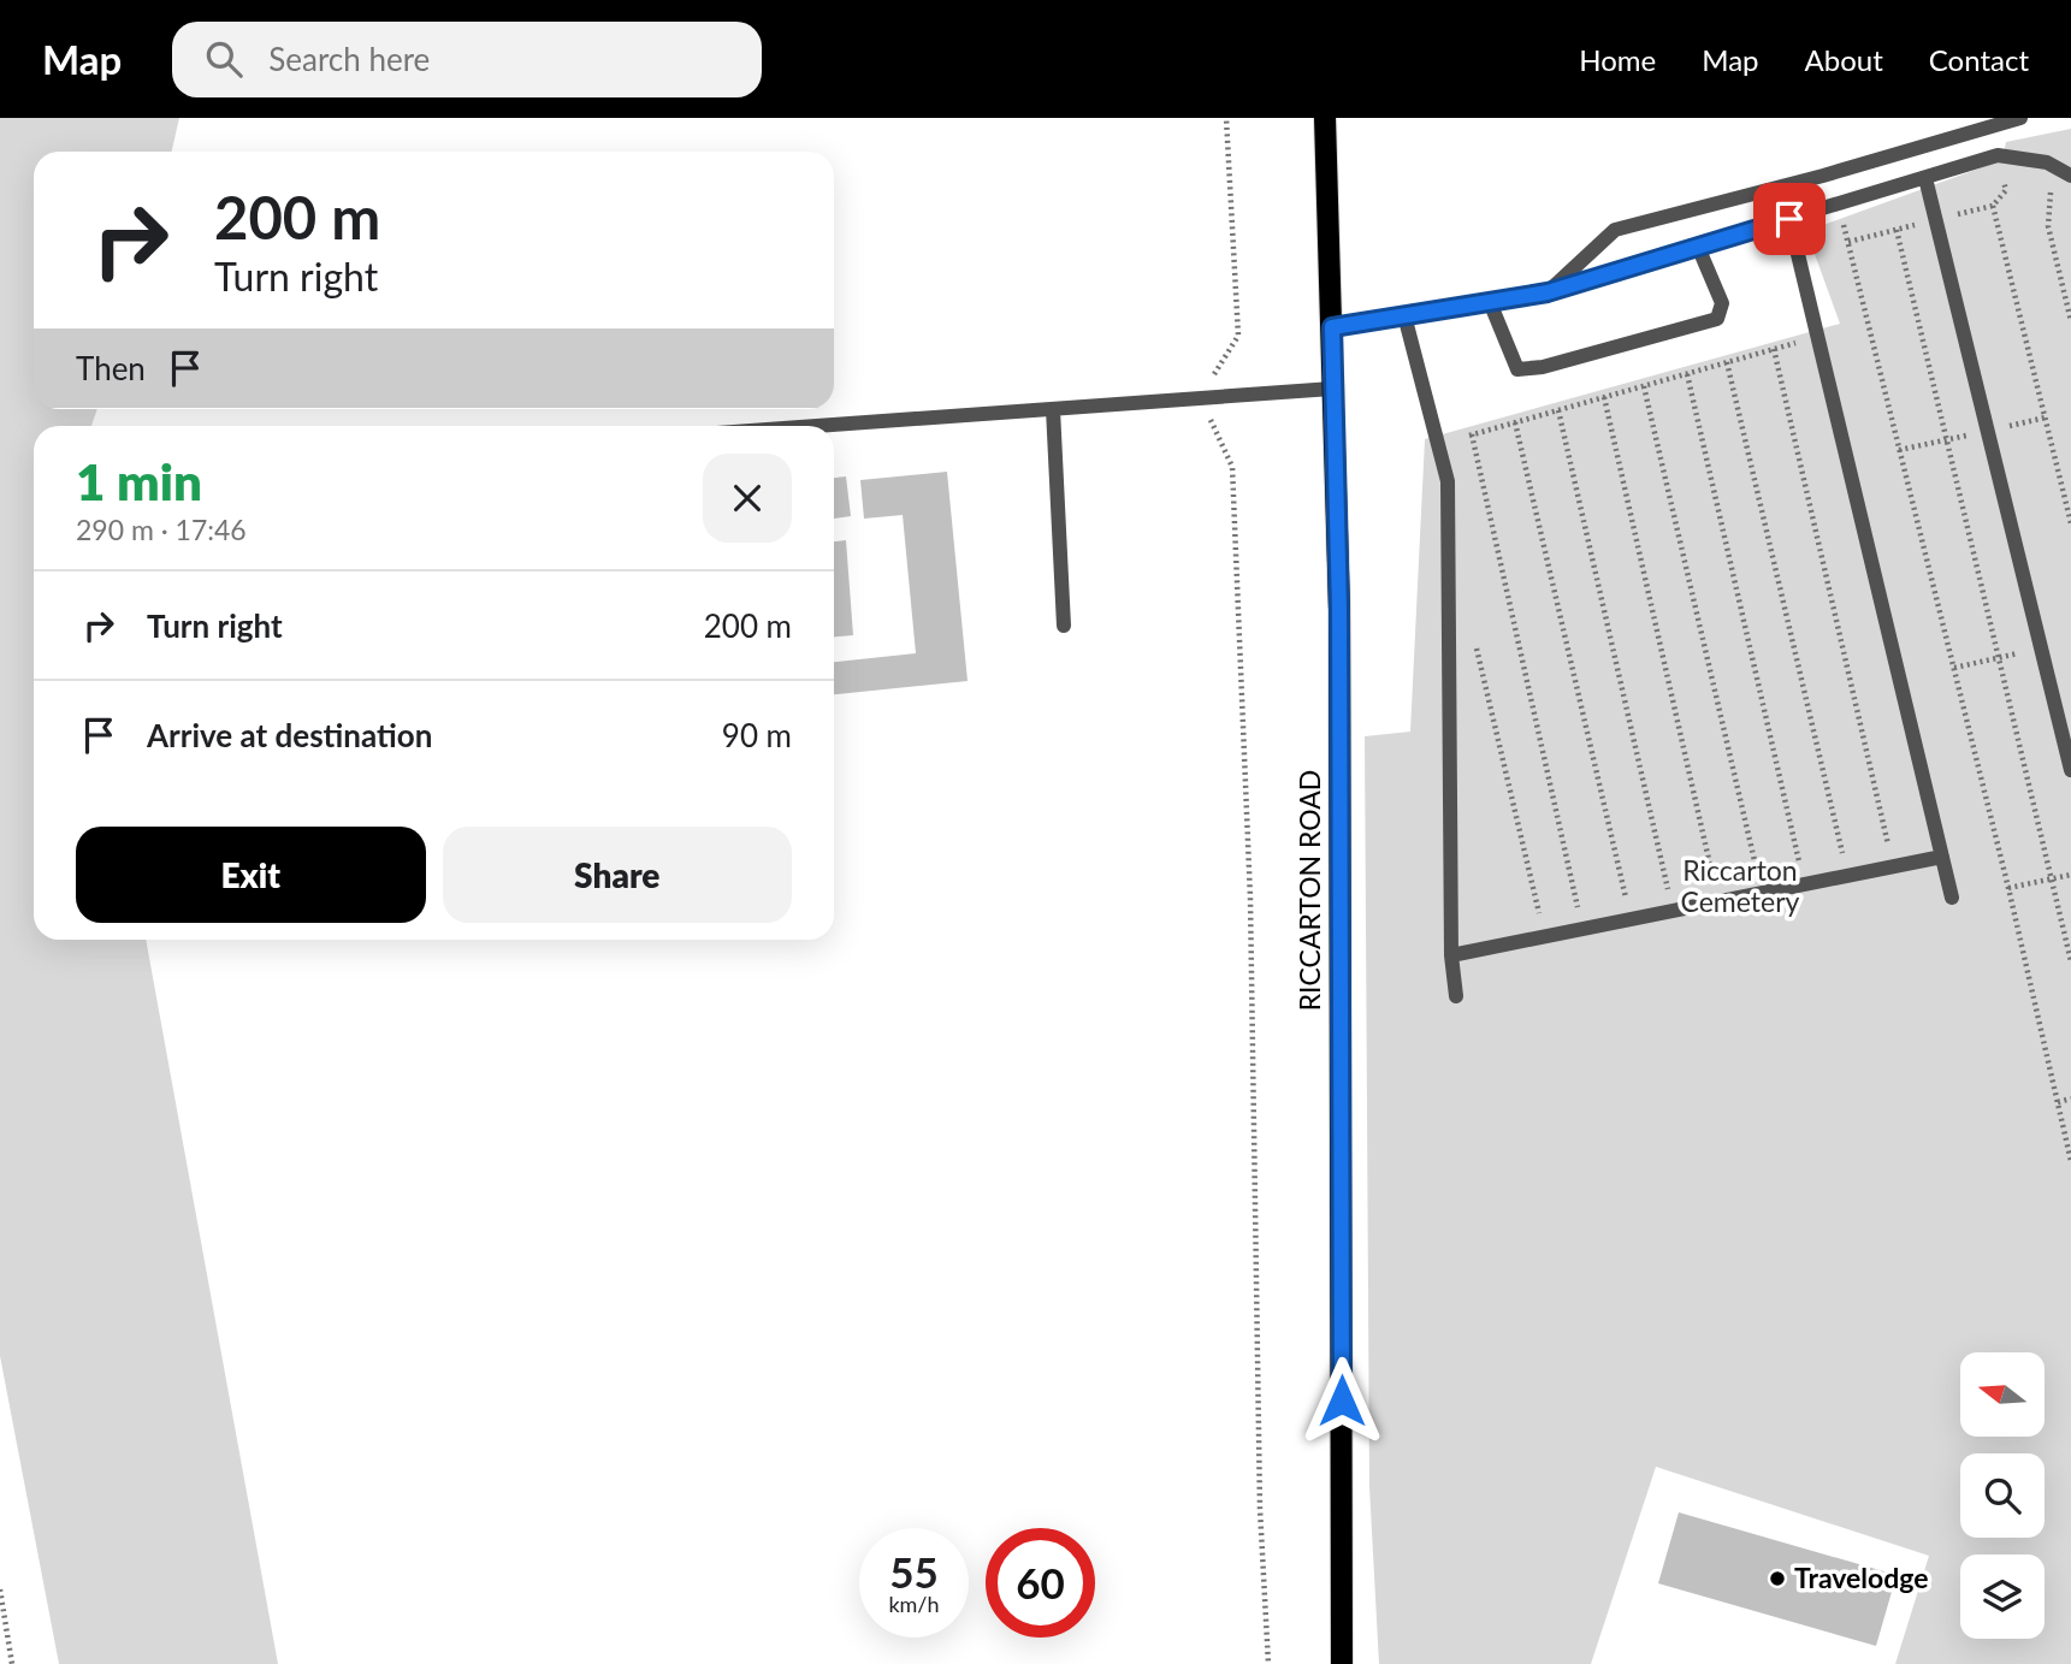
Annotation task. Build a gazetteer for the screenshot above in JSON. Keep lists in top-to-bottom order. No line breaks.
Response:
{"streets":{"main road":["RICCARTON ROAD"]},"parks":["Riccarton Cemetery"],"places":["Travelodge"],"north":"left","page":{"header":"Map","search":"Search here","nav":["Home","Map","About","Contact"],"turn":["200 m","Turn right"],"then":"Then","heading":["1 min","290 m · 17:46"],"list":[{"name":"Turn right","value":"200 m"},{"name":"Arrive at destination","value":"90 m"}],"buttons":["Exit","Share"],"speed":"55 km/h","limit":"60"}}
